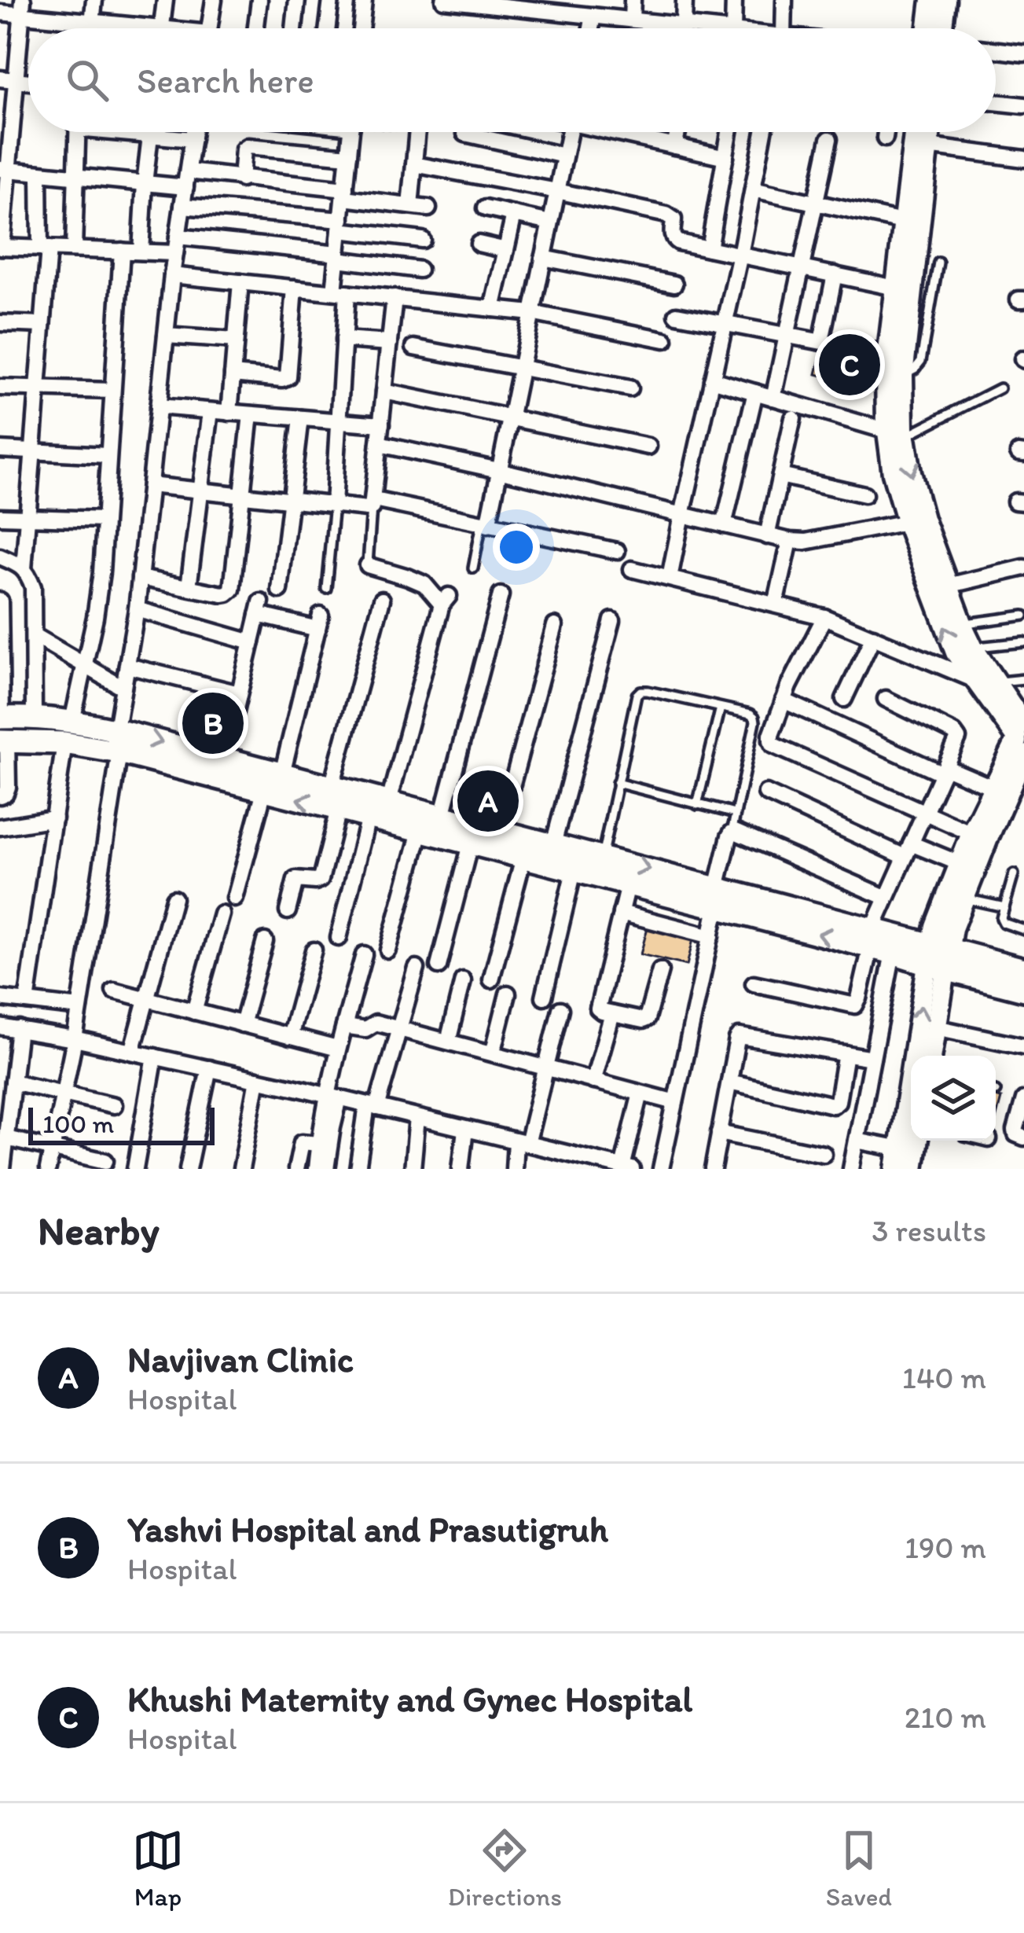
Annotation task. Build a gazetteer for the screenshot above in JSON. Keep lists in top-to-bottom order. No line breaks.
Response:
{"scale_bar":"100 m","page":{"search":"Search here","pins":["C","B","A"],"scale":"100 m","heading":["Nearby","3 results"],"list":[{"mark":"A","name":"Navjivan Clinic","note":"Hospital","value":"140 m"},{"mark":"B","name":"Yashvi Hospital and Prasutigruh","note":"Hospital","value":"190 m"},{"mark":"C","name":"Khushi Maternity and Gynec Hospital","note":"Hospital","value":"210 m"}],"nav":["Map","Directions","Saved"]}}
